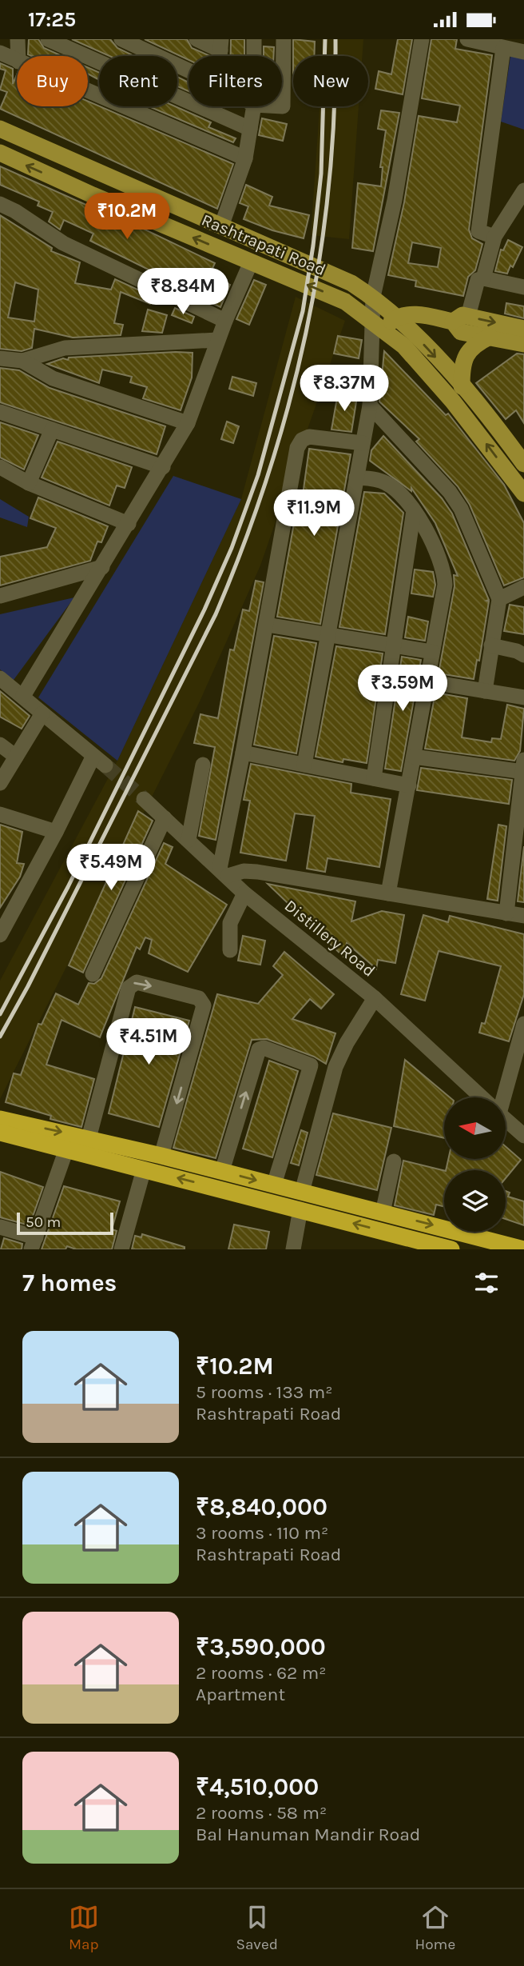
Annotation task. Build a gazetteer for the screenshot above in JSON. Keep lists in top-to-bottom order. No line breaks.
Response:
{"streets":{"main road":["Rashtrapati Road"],"street":["Distillery Road"]},"scale_bar":"50 m","north":"left","page":{"status":"17:25","chip":["Buy","Rent","Filters","New"],"price":["₹10.2M","₹8.84M","₹8.37M","₹11.9M","₹3.59M","₹5.49M","₹4.51M"],"scale":"50 m","heading":"7 homes","list":[{"name":"₹10.2M","note":"5 rooms · 133 m² · Rashtrapati Road"},{"name":"₹8,840,000","note":"3 rooms · 110 m² · Rashtrapati Road"},{"name":"₹3,590,000","note":"2 rooms · 62 m² · Apartment"},{"name":"₹4,510,000","note":"2 rooms · 58 m² · Bal Hanuman Mandir Road"}],"tabs":["Map","Saved","Home"]}}
